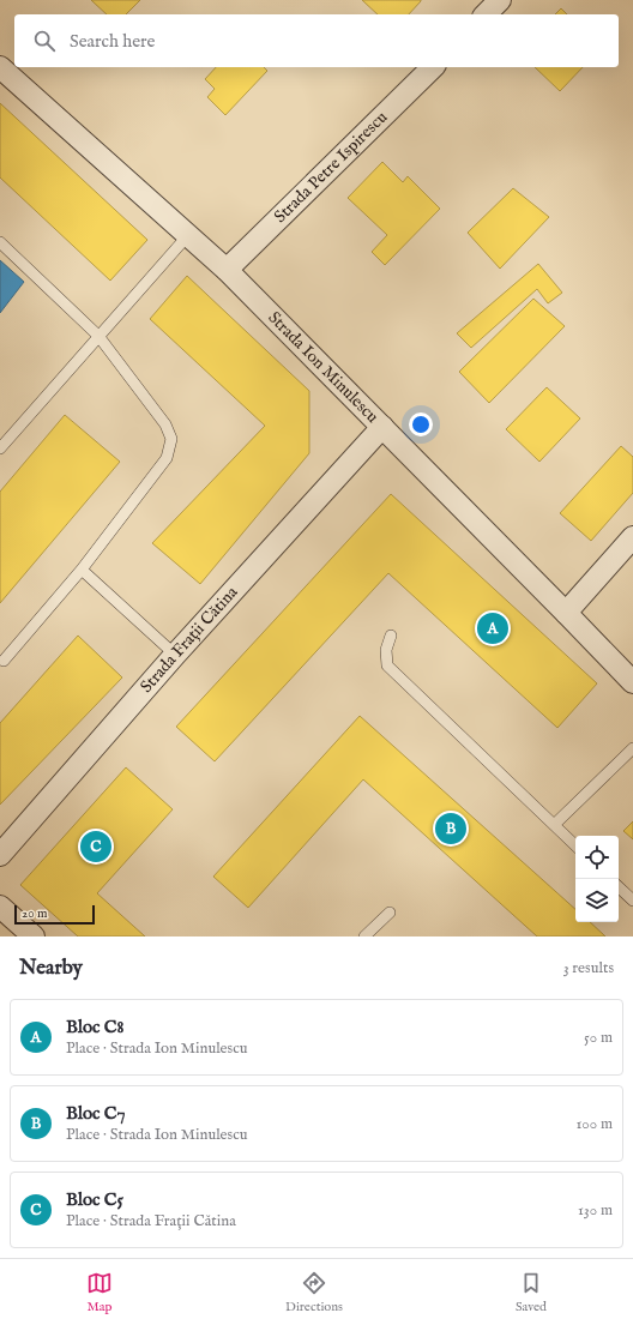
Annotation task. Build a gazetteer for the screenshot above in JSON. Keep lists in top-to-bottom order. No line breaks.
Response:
{"streets":{"street":["Strada Petre Ispirescu","Strada Ion Minulescu","Strada Frații Cătina"]},"crossings":[["Strada Petre Ispirescu","Strada Ion Minulescu"],["Strada Ion Minulescu","Strada Frații Cătina"]],"scale_bar":"20 m","page":{"search":"Search here","pins":["A","B","C"],"scale":"20 m","heading":["Nearby","3 results"],"list":[{"mark":"A","name":"Bloc C8","note":"Place · Strada Ion Minulescu","value":"50 m"},{"mark":"B","name":"Bloc C7","note":"Place · Strada Ion Minulescu","value":"100 m"},{"mark":"C","name":"Bloc C5","note":"Place · Strada Frații Cătina","value":"130 m"}],"nav":["Map","Directions","Saved"]}}
